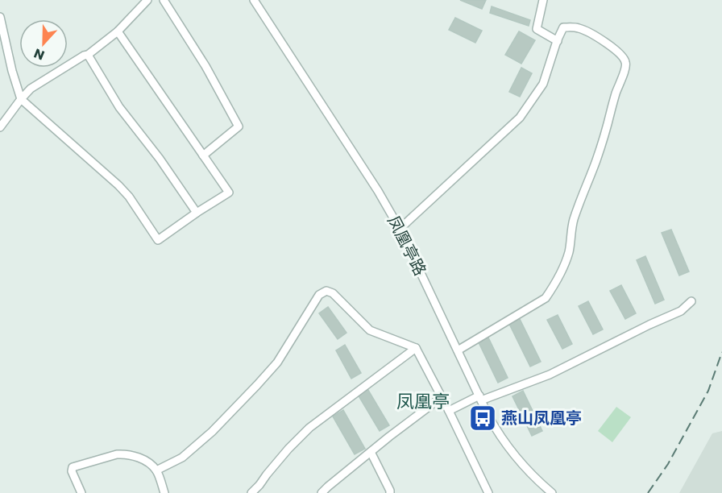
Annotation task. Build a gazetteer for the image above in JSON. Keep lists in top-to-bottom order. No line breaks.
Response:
{"streets":{"street":["凤凰亭路"]},"districts":["凤凰亭"],"places":{"bus stop":["燕山凤凰亭"]},"north":"bottom"}
